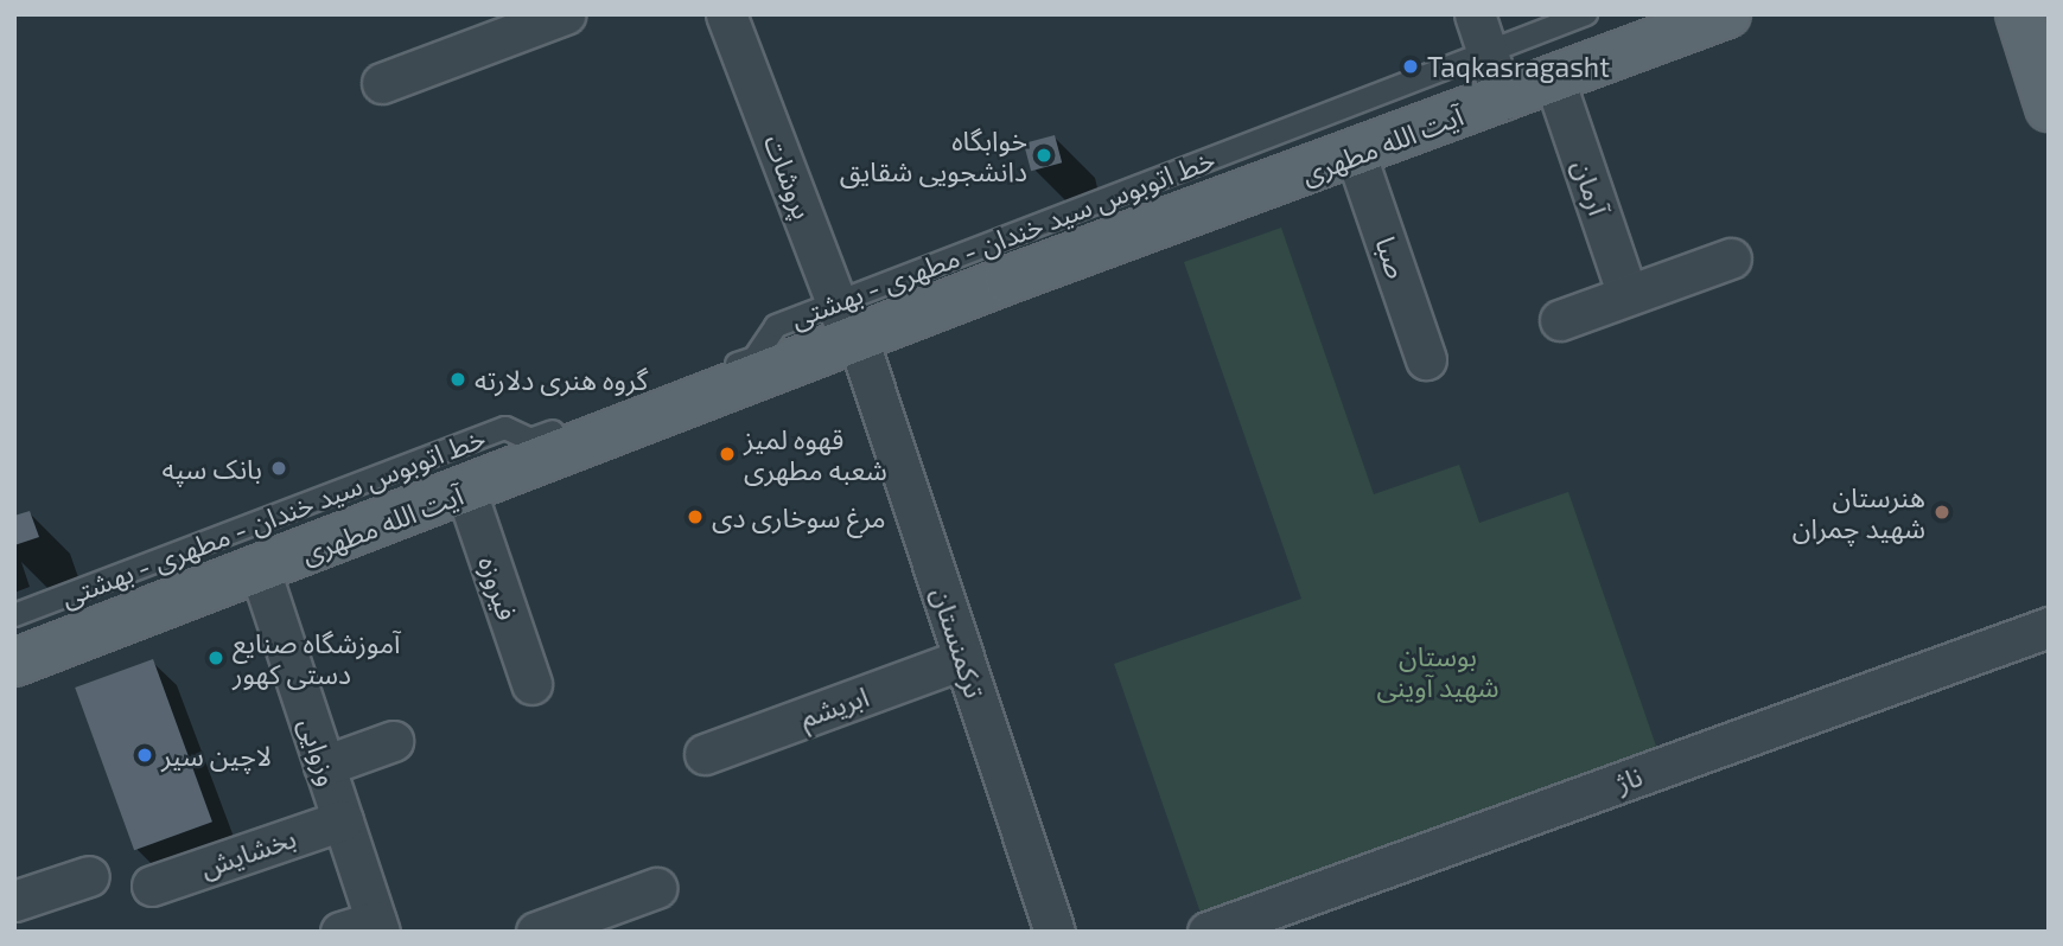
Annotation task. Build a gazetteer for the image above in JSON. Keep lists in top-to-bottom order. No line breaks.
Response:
{"streets":{"main road":["آیت الله مطهری"],"street":["پروشات","آرمان","صبا","فیروزه","ترکمنستان","ابریشم","وزوایی","ناژ","بخشایش"],"lane":["خط اتوبوس سید خندان - مطهری - بهشتی"]},"crossings":[["آیت الله مطهری","پروشات"],["آیت الله مطهری","آرمان"],["آیت الله مطهری","خط اتوبوس سید خندان - مطهری - بهشتی"],["آیت الله مطهری","صبا"],["آیت الله مطهری","فیروزه"],["آیت الله مطهری","ترکمنستان"],["آیت الله مطهری","وزوایی"],["پروشات","خط اتوبوس سید خندان - مطهری - بهشتی"],["پروشات","ترکمنستان"],["خط اتوبوس سید خندان - مطهری - بهشتی","ترکمنستان"],["ترکمنستان","ابریشم"],["وزوایی","بخشایش"]],"parks":["بوستان شهید آوینی"],"places":["Taqkasragasht","خوابگاه دانشجویی شقایق","گروه هنری دلارته","قهوه لمیز شعبه مطهری","بانک سپه","هنرستان شهید چمران","مرغ سوخاری دی","آموزشگاه صنایع دستی کهور","لاچین سیر"]}
